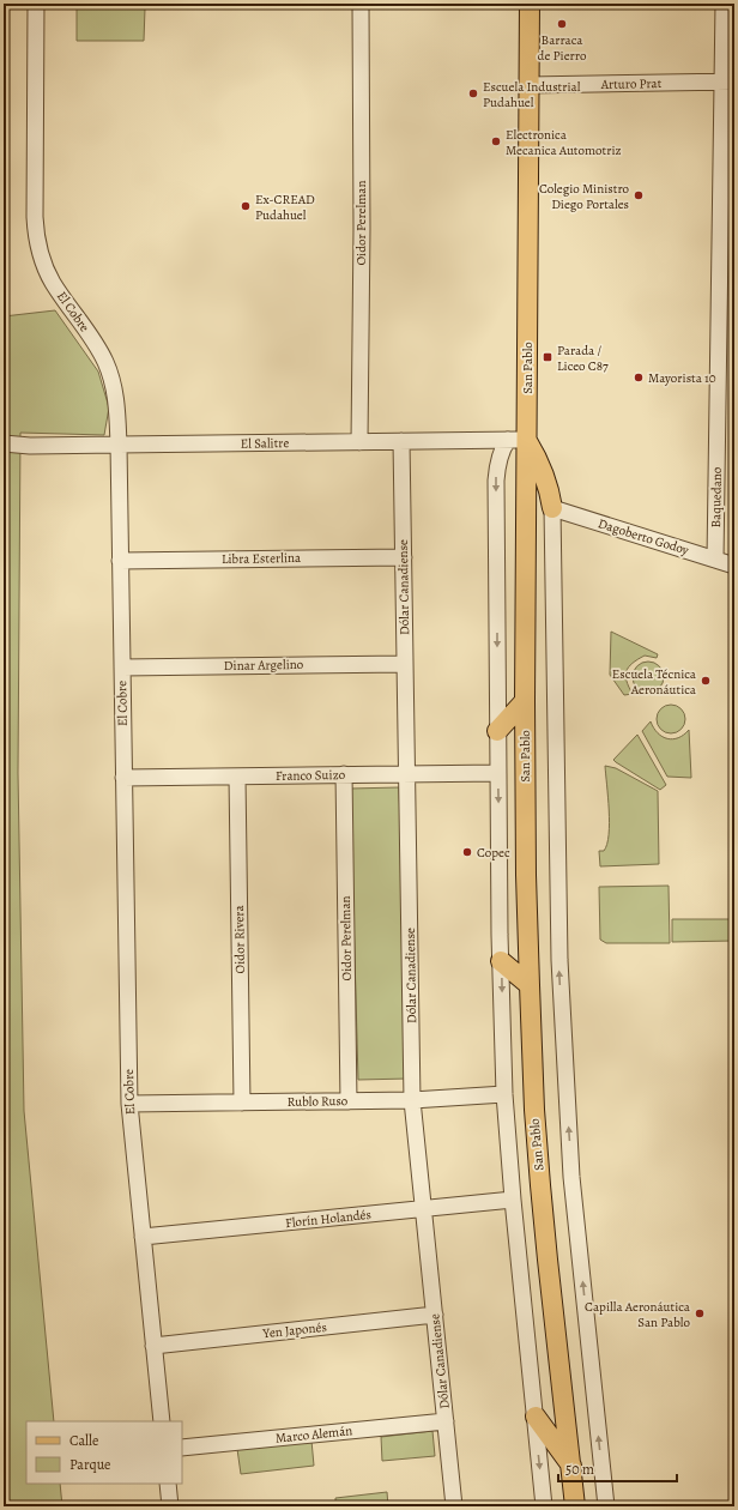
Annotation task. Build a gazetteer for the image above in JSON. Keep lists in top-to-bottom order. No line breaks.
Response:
{"streets":{"main road":["San Pablo"],"street":["Arturo Prat","Oidor Perelman","El Cobre","El Salitre","Baquedano","Dagoberto Godoy","Libra Esterlina","Dólar Canadiense","Dinar Argelino","Franco Suizo","Oidor Rivera","Rublo Ruso","Florín Holandés","Yen Japonés","Marco Alemán"]},"crossings":[["Arturo Prat","San Pablo"],["Arturo Prat","Baquedano"],["Oidor Perelman","El Salitre"],["Oidor Perelman","Franco Suizo"],["Oidor Perelman","Rublo Ruso"],["El Cobre","El Salitre"],["El Cobre","Libra Esterlina"],["El Cobre","Dinar Argelino"],["El Cobre","Franco Suizo"],["El Cobre","Rublo Ruso"],["El Cobre","Florín Holandés"],["El Cobre","Yen Japonés"],["San Pablo","El Salitre"],["San Pablo","Franco Suizo"],["San Pablo","Rublo Ruso"],["San Pablo","Florín Holandés"],["El Salitre","Dólar Canadiense"],["Baquedano","Dagoberto Godoy"],["Libra Esterlina","Dólar Canadiense"],["Dólar Canadiense","Dinar Argelino"],["Dólar Canadiense","Franco Suizo"],["Dólar Canadiense","Rublo Ruso"],["Dólar Canadiense","Florín Holandés"],["Dólar Canadiense","Yen Japonés"],["Dólar Canadiense","Marco Alemán"],["Franco Suizo","Oidor Rivera"],["Oidor Rivera","Rublo Ruso"]],"places":{"other":["Barraca de Pierro","Escuela Industrial Pudahuel","Electronica Mecanica Automotriz","Colegio Ministro Diego Portales","Ex-CREAD Pudahuel","Mayorista 10","Escuela Técnica Aeronáutica","Copec","Capilla Aeronáutica San Pablo"],"transit":["Parada / Liceo C87"]},"legend":["Calle","Parque"],"scale_bar":"50 m"}
